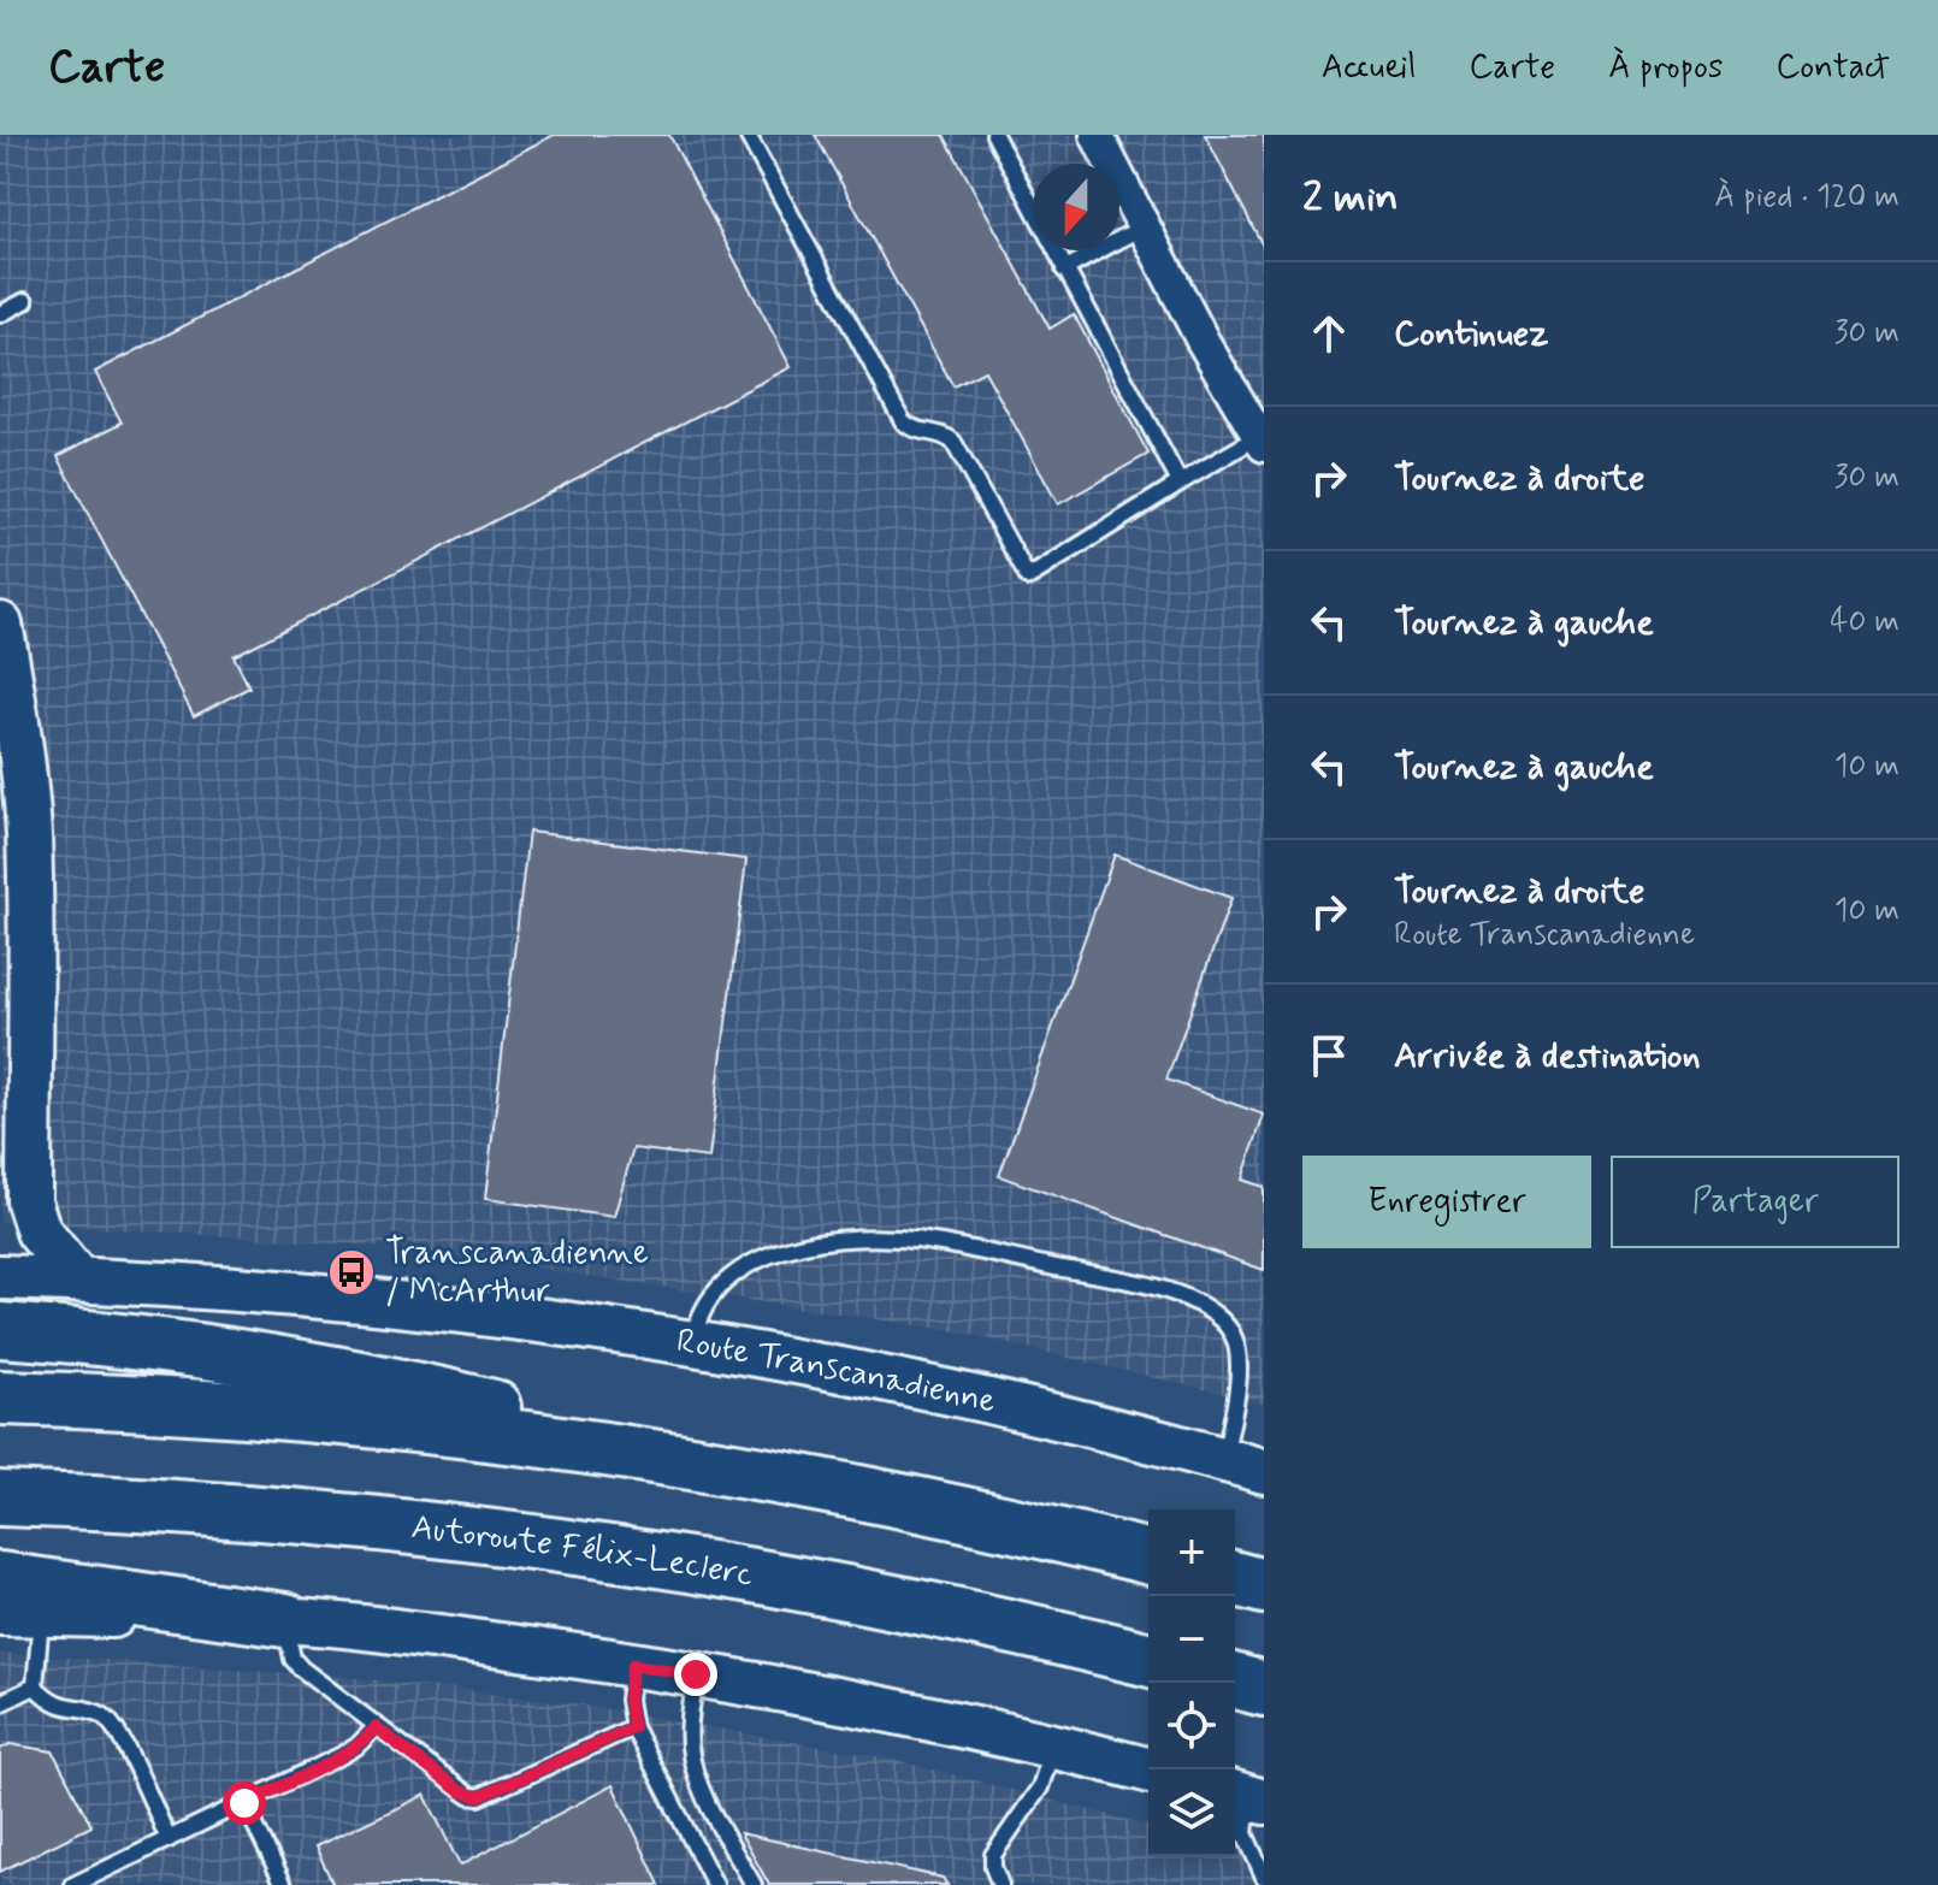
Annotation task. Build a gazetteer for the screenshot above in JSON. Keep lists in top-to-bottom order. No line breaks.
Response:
{"streets":{"highway":["Autoroute Félix-Leclerc"],"main road":["Route Transcanadienne"]},"places":{"bus stop":["Transcanadienne / McArthur"]},"north":"bottom","page":{"header":"Carte","nav":["Accueil","Carte","À propos","Contact"],"heading":["2 min","À pied · 120 m"],"list":[["Continuez","30 m"],["Tournez à droite","30 m"],["Tournez à gauche","40 m"],["Tournez à gauche","10 m"],["Tournez à droite","Route Transcanadienne","10 m"],"Arrivée à destination"],"buttons":["Enregistrer","Partager"],"map_buttons":["+","−"]}}
